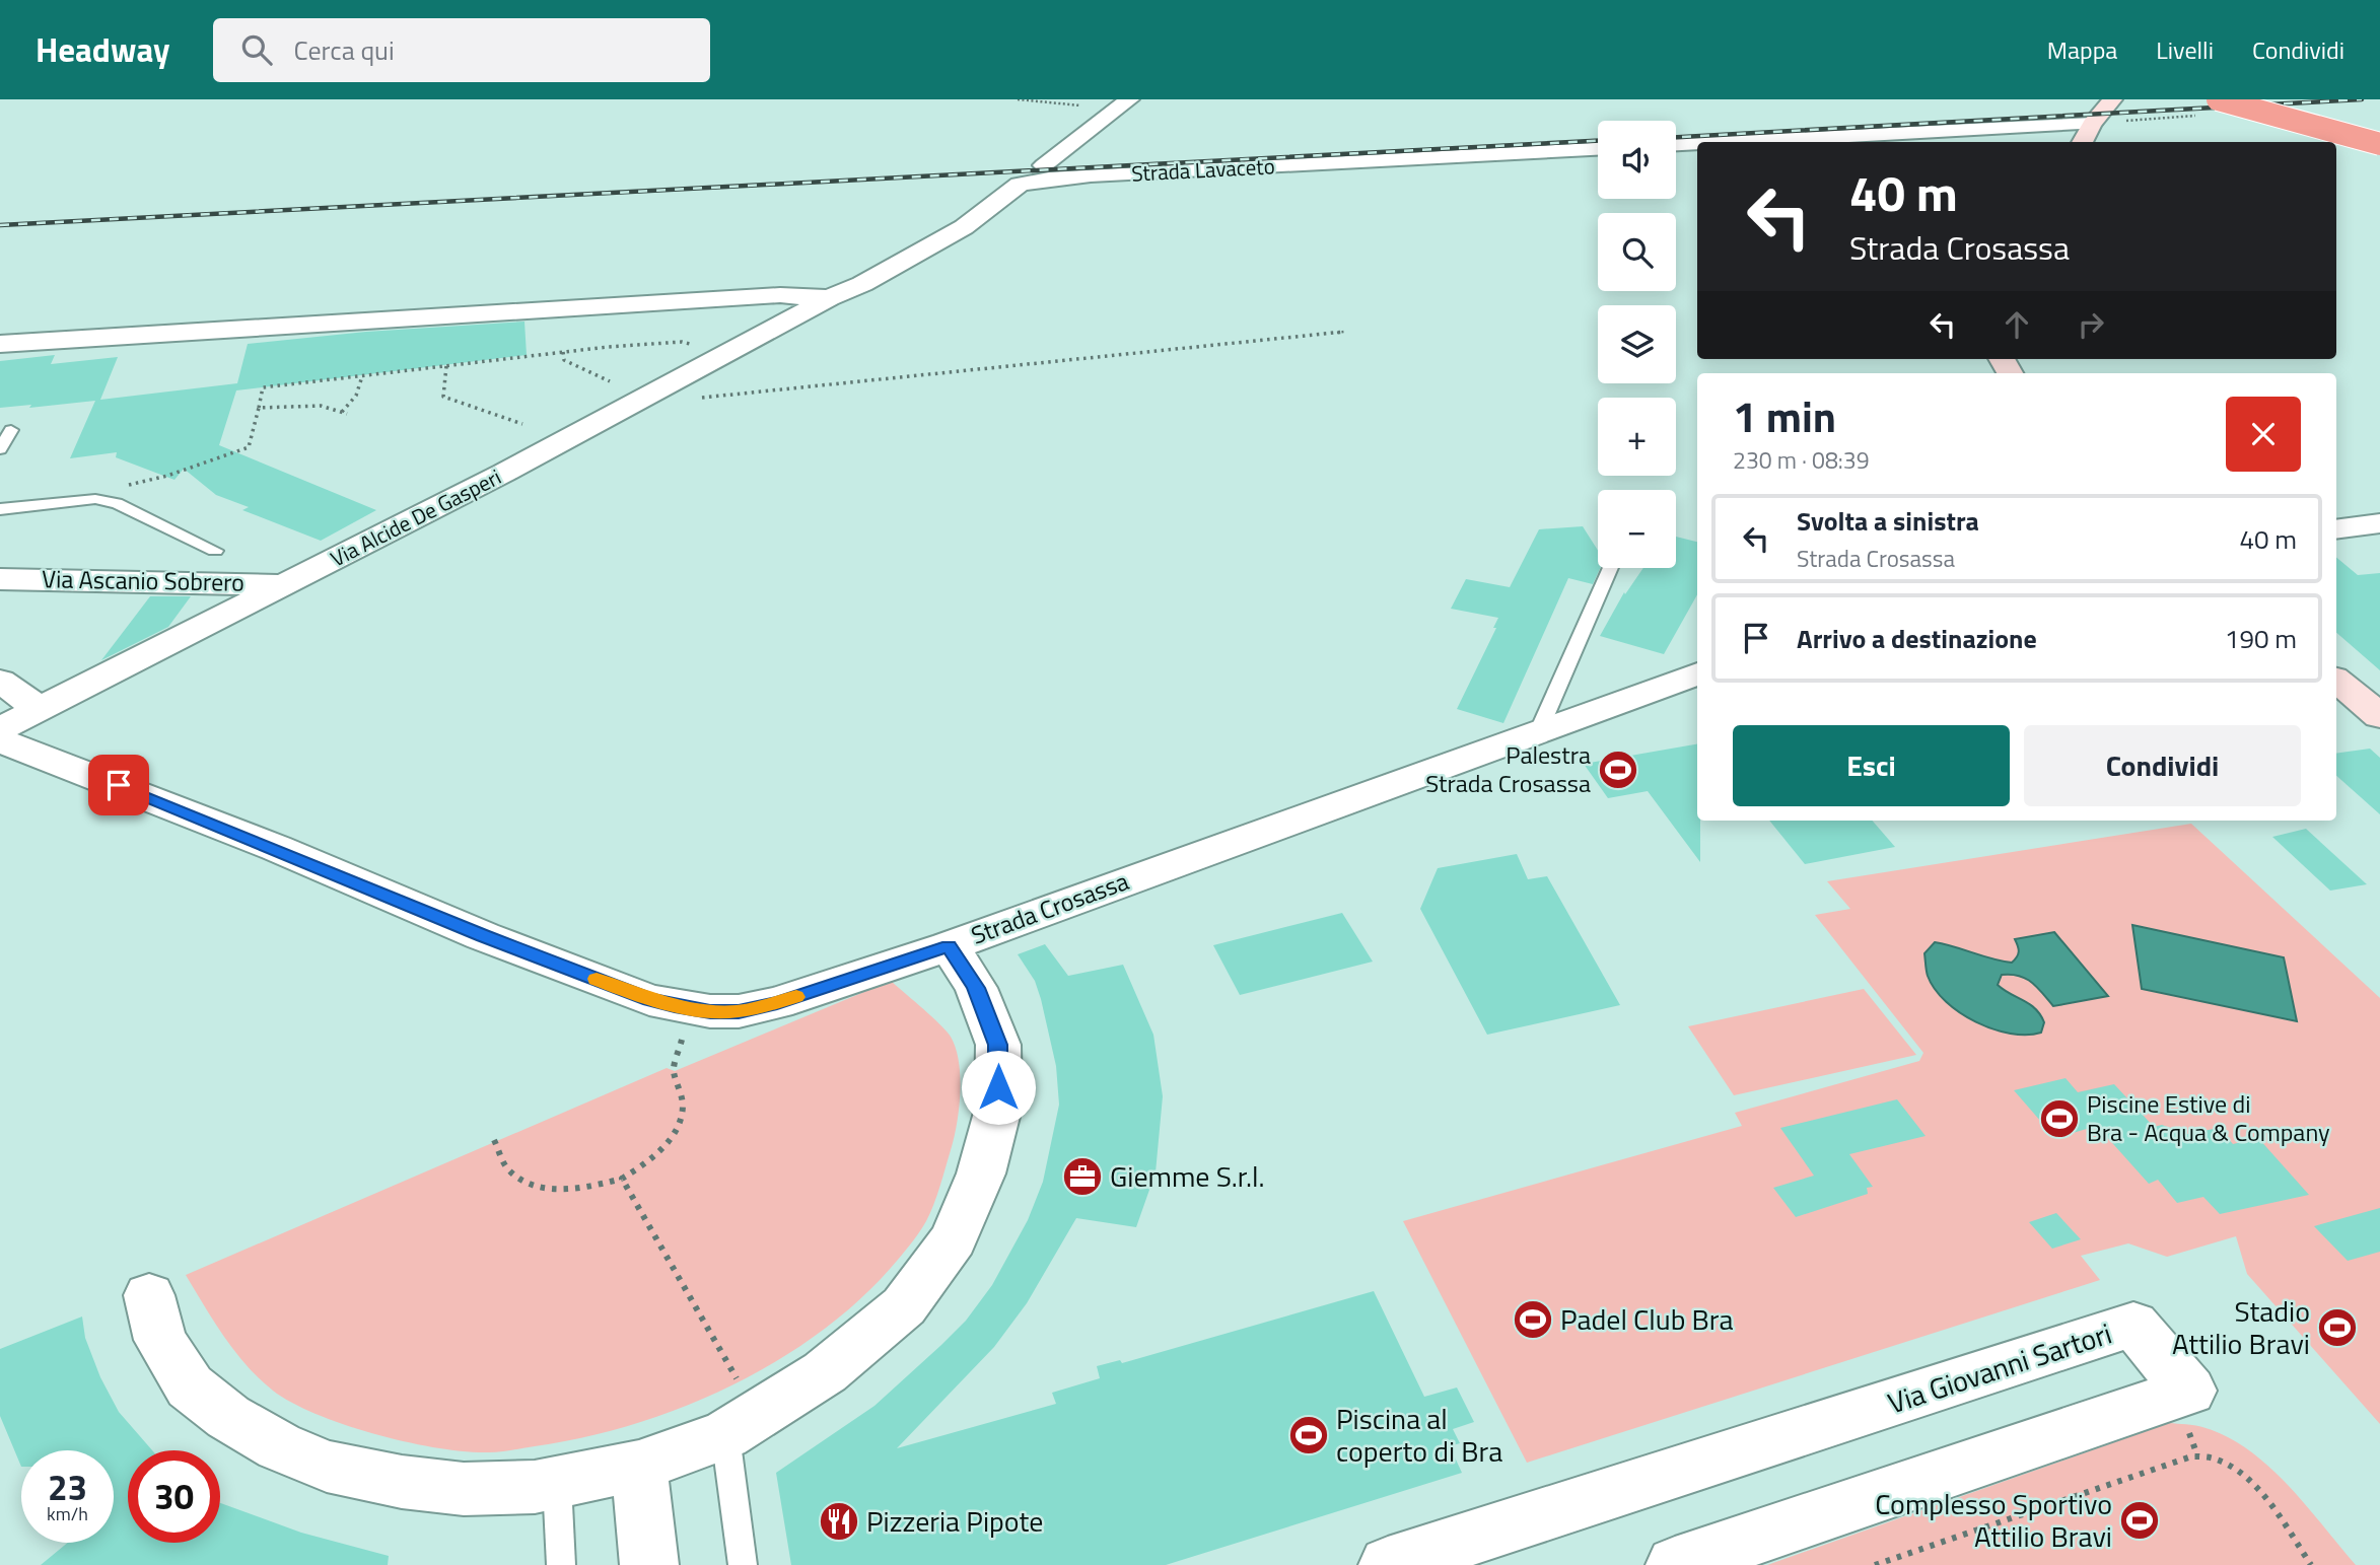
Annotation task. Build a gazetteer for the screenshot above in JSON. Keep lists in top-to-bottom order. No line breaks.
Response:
{"streets":{"street":["Strada Lavaceto","Via Alcide De Gasperi","Via Ascanio Sobrero","Strada Crosassa","Via Giovanni Sartori"]},"crossings":[["Strada Lavaceto","Via Alcide De Gasperi"],["Via Alcide De Gasperi","Via Ascanio Sobrero"]],"places":{"sports":["Palestra Strada Crosassa","Piscine Estive di Bra - Acqua & Company","Padel Club Bra","Stadio Attilio Bravi","Piscina al coperto di Bra","Complesso Sportivo Attilio Bravi"],"office":["Giemme S.r.l."],"restaurant":["Pizzeria Pipote"]},"page":{"header":"Headway","search":"Cerca qui","nav":["Mappa","Livelli","Condividi"],"map_buttons":["+","−"],"turn":["40 m","Strada Crosassa"],"heading":["1 min","230 m · 08:39"],"list":[{"name":"Svolta a sinistra","note":"Strada Crosassa","value":"40 m"},{"name":"Arrivo a destinazione","value":"190 m"}],"buttons":["Esci","Condividi"],"speed":"23 km/h","limit":"30"}}
